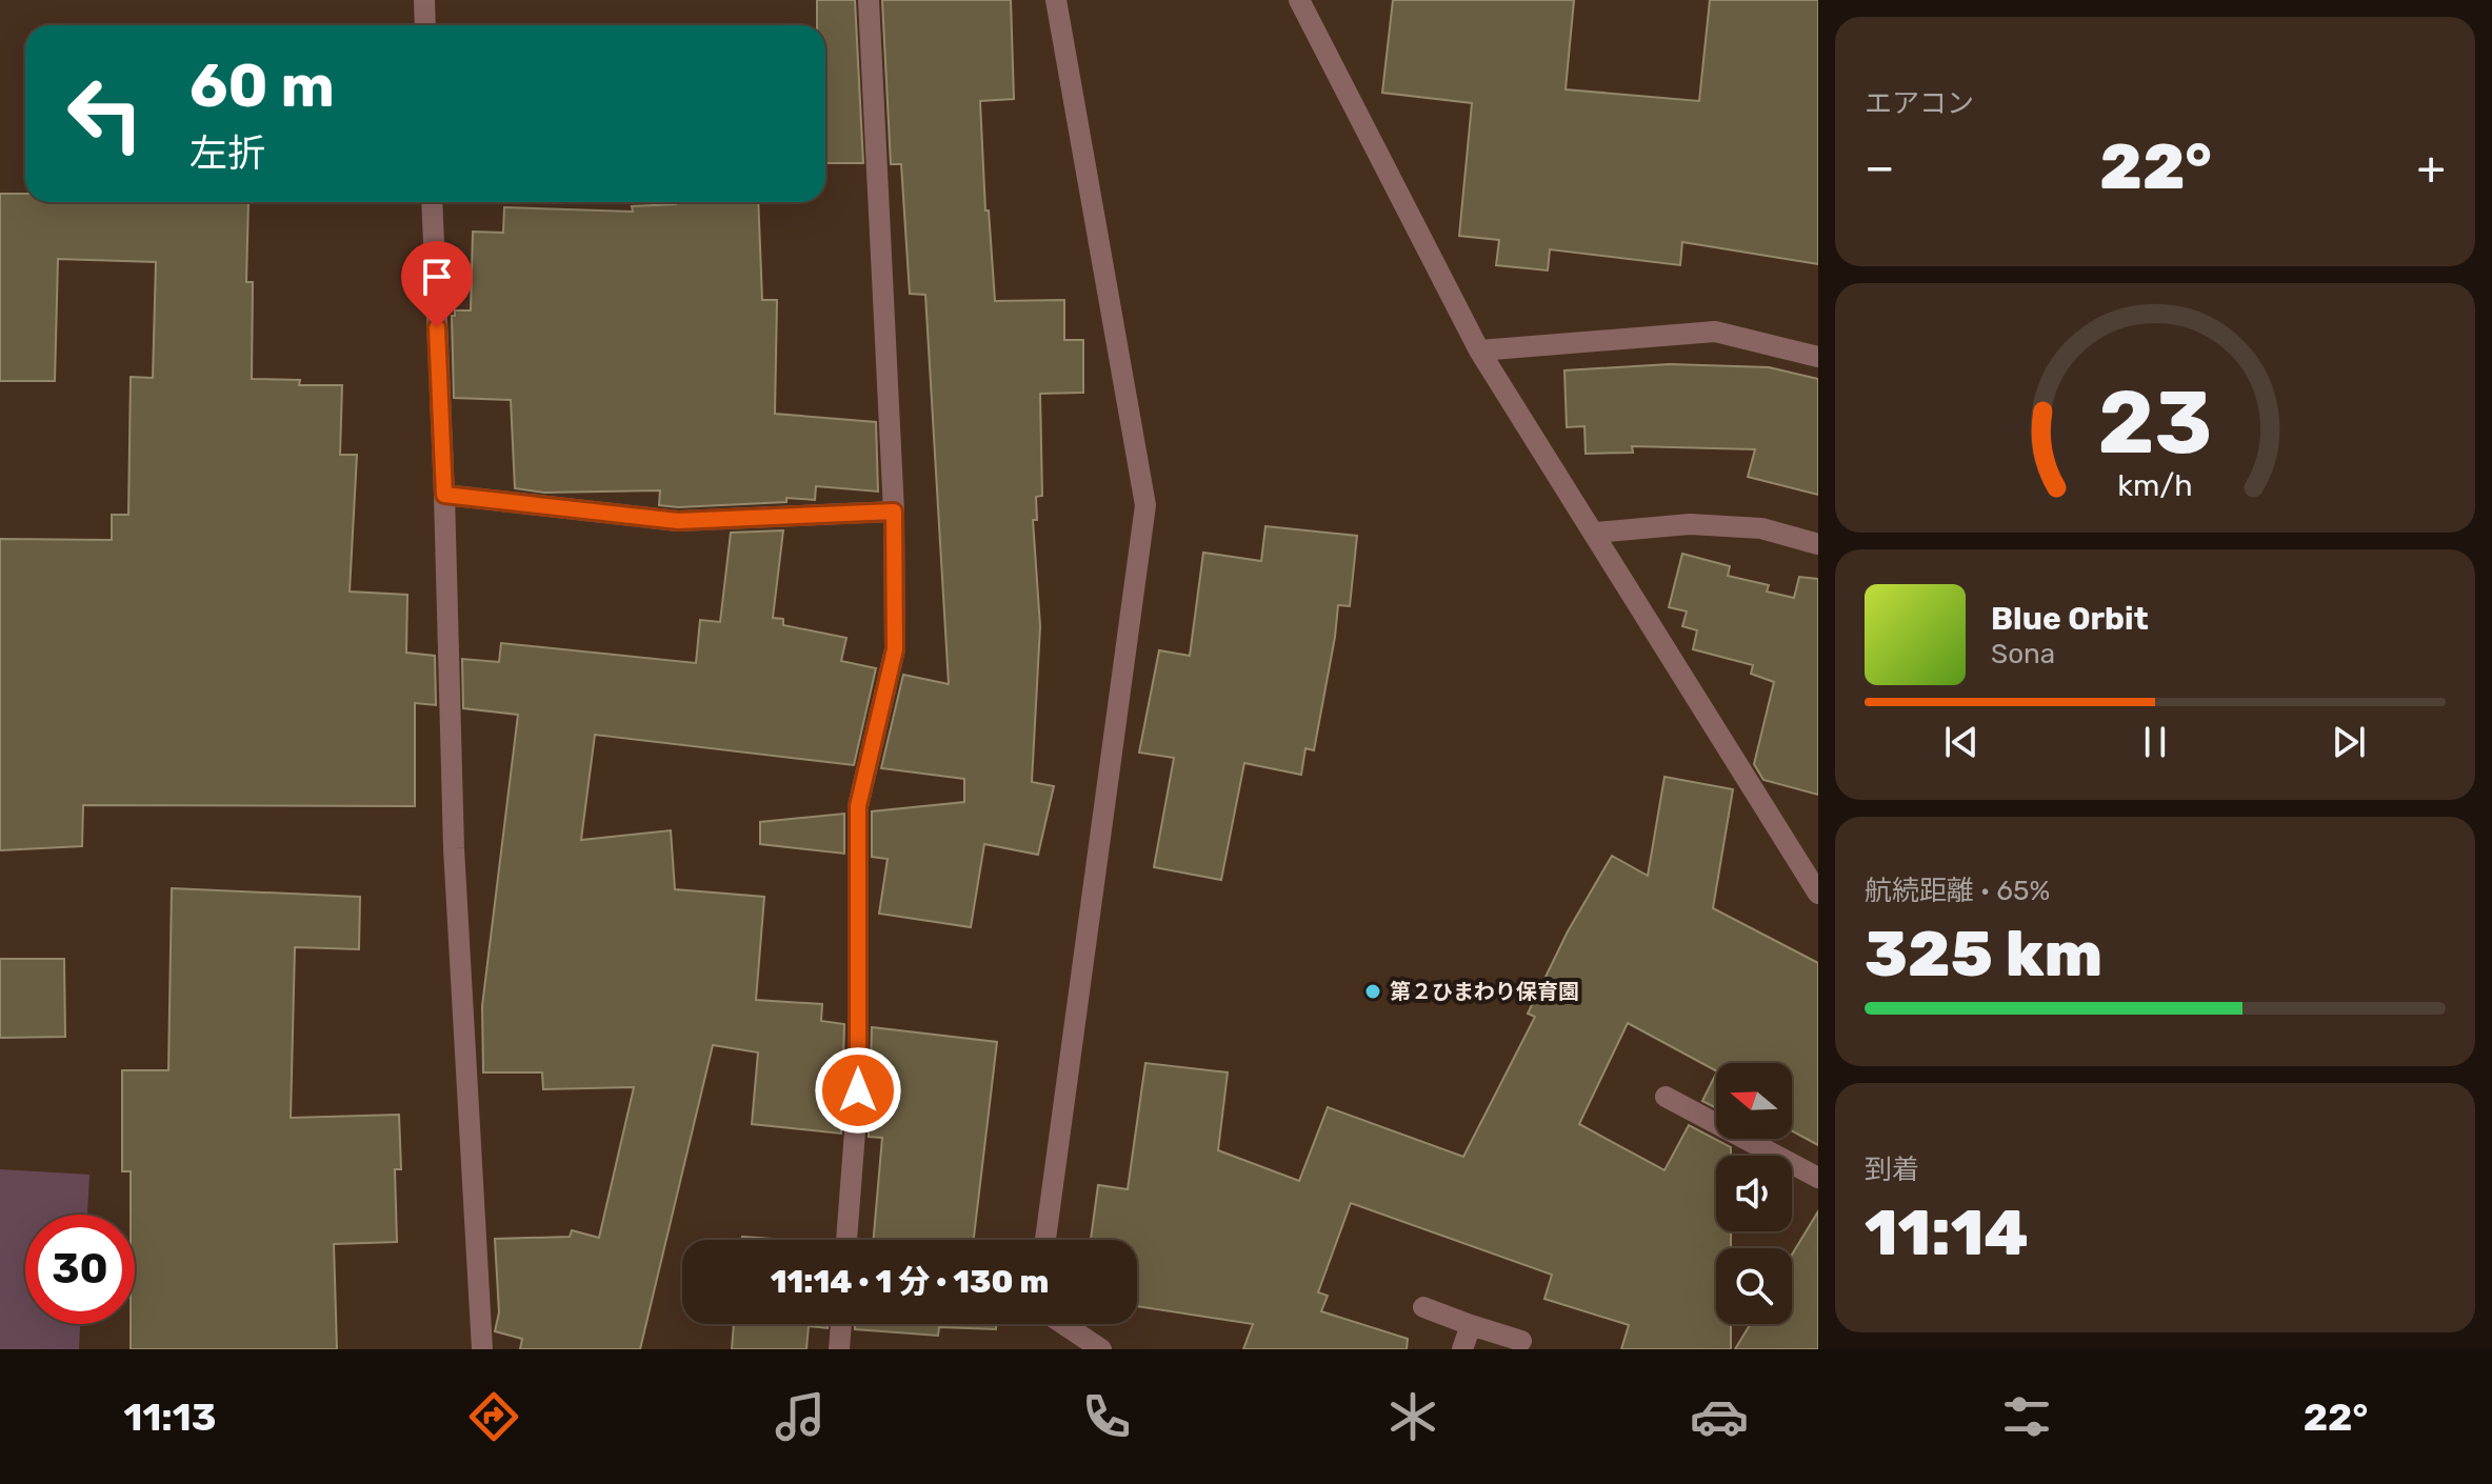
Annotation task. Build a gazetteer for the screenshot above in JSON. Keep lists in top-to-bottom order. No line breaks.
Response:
{"places":["第２ひまわり保育園"],"north":"left","page":{"tile":["エアコン",["航続距離 · 65%","325 km"],["到着","11:14"]],"turn":["60 m","左折"],"heat":["−","22°","+"],"song":["Blue Orbit","Sona"],"limit":"30","trip":"11:14 · 1 分 · 130 m","tabs":["11:13","22°"],"gauge":["23","km/h"]}}
